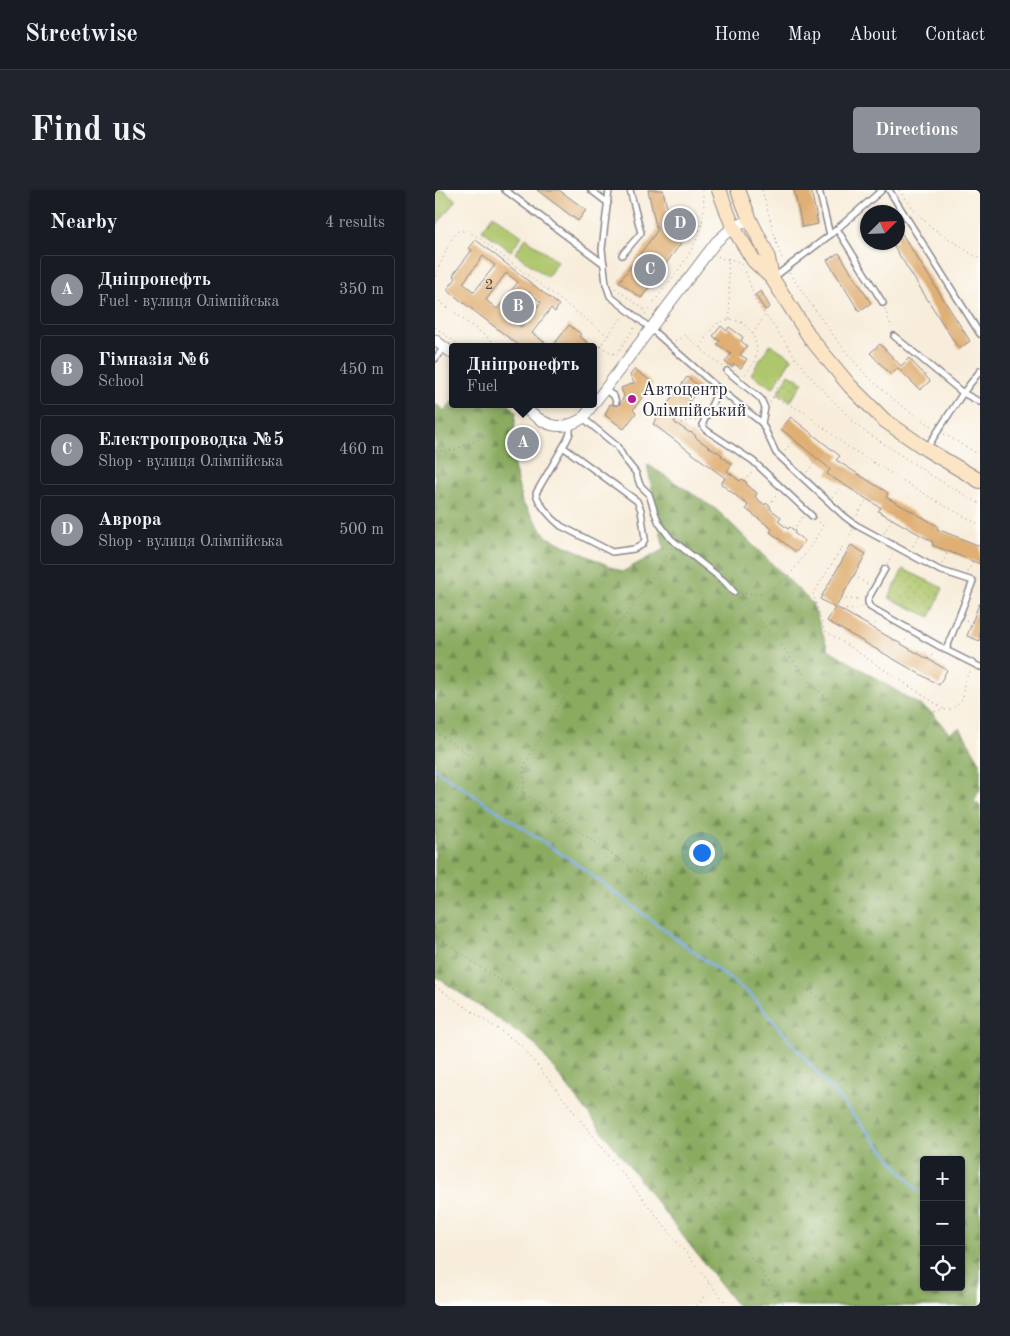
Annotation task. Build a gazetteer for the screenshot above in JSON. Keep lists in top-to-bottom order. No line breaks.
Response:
{"places":["Автоцентр Олімпійський"],"house_numbers":["2"],"north":"top right","page":{"header":"Streetwise","nav":["Home","Map","About","Contact"],"buttons":"Directions","title":"Find us","heading":["Nearby","4 results"],"pins":["D","C","B","A"],"list":[{"mark":"A","name":"Дніпронефть","note":"Fuel · вулиця Олімпійська","value":"350 m"},{"mark":"B","name":"Гімназія №6","note":"School","value":"450 m"},{"mark":"C","name":"Електропроводка №5","note":"Shop · вулиця Олімпійська","value":"460 m"},{"mark":"D","name":"Аврора","note":"Shop · вулиця Олімпійська","value":"500 m"}],"popup":["Дніпронефть","Fuel"],"map_buttons":["+","−"]}}
